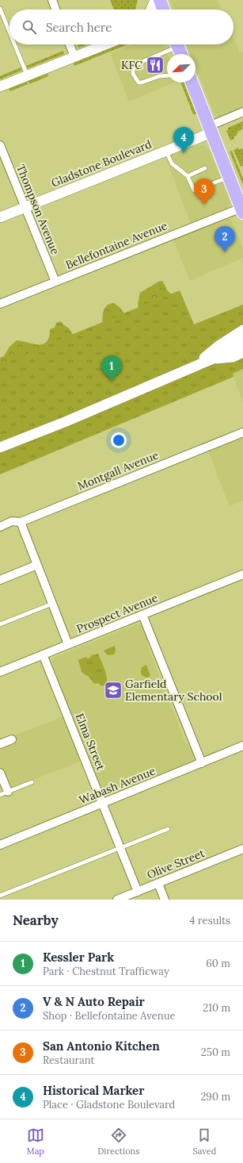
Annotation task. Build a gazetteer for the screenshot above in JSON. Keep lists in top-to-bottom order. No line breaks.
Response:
{"streets":{"street":["Gladstone Boulevard","Thompson Avenue","Bellefontaine Avenue","Montgall Avenue","Prospect Avenue","Elma Street","Wabash Avenue","Olive Street"]},"crossings":[["Gladstone Boulevard","Thompson Avenue"],["Thompson Avenue","Bellefontaine Avenue"],["Prospect Avenue","Elma Street"],["Elma Street","Wabash Avenue"],["Elma Street","Olive Street"]],"places":{"restaurant":["KFC"],"school or university":["Garfield Elementary School"]},"north":"bottom left","page":{"search":"Search here","pins":["4","3","2","1"],"heading":["Nearby","4 results"],"list":[{"mark":"1","name":"Kessler Park","note":"Park · Chestnut Trafficway","value":"60 m"},{"mark":"2","name":"V & N Auto Repair","note":"Shop · Bellefontaine Avenue","value":"210 m"},{"mark":"3","name":"San Antonio Kitchen","note":"Restaurant","value":"250 m"},{"mark":"4","name":"Historical Marker","note":"Place · Gladstone Boulevard","value":"290 m"}],"nav":["Map","Directions","Saved"]}}
